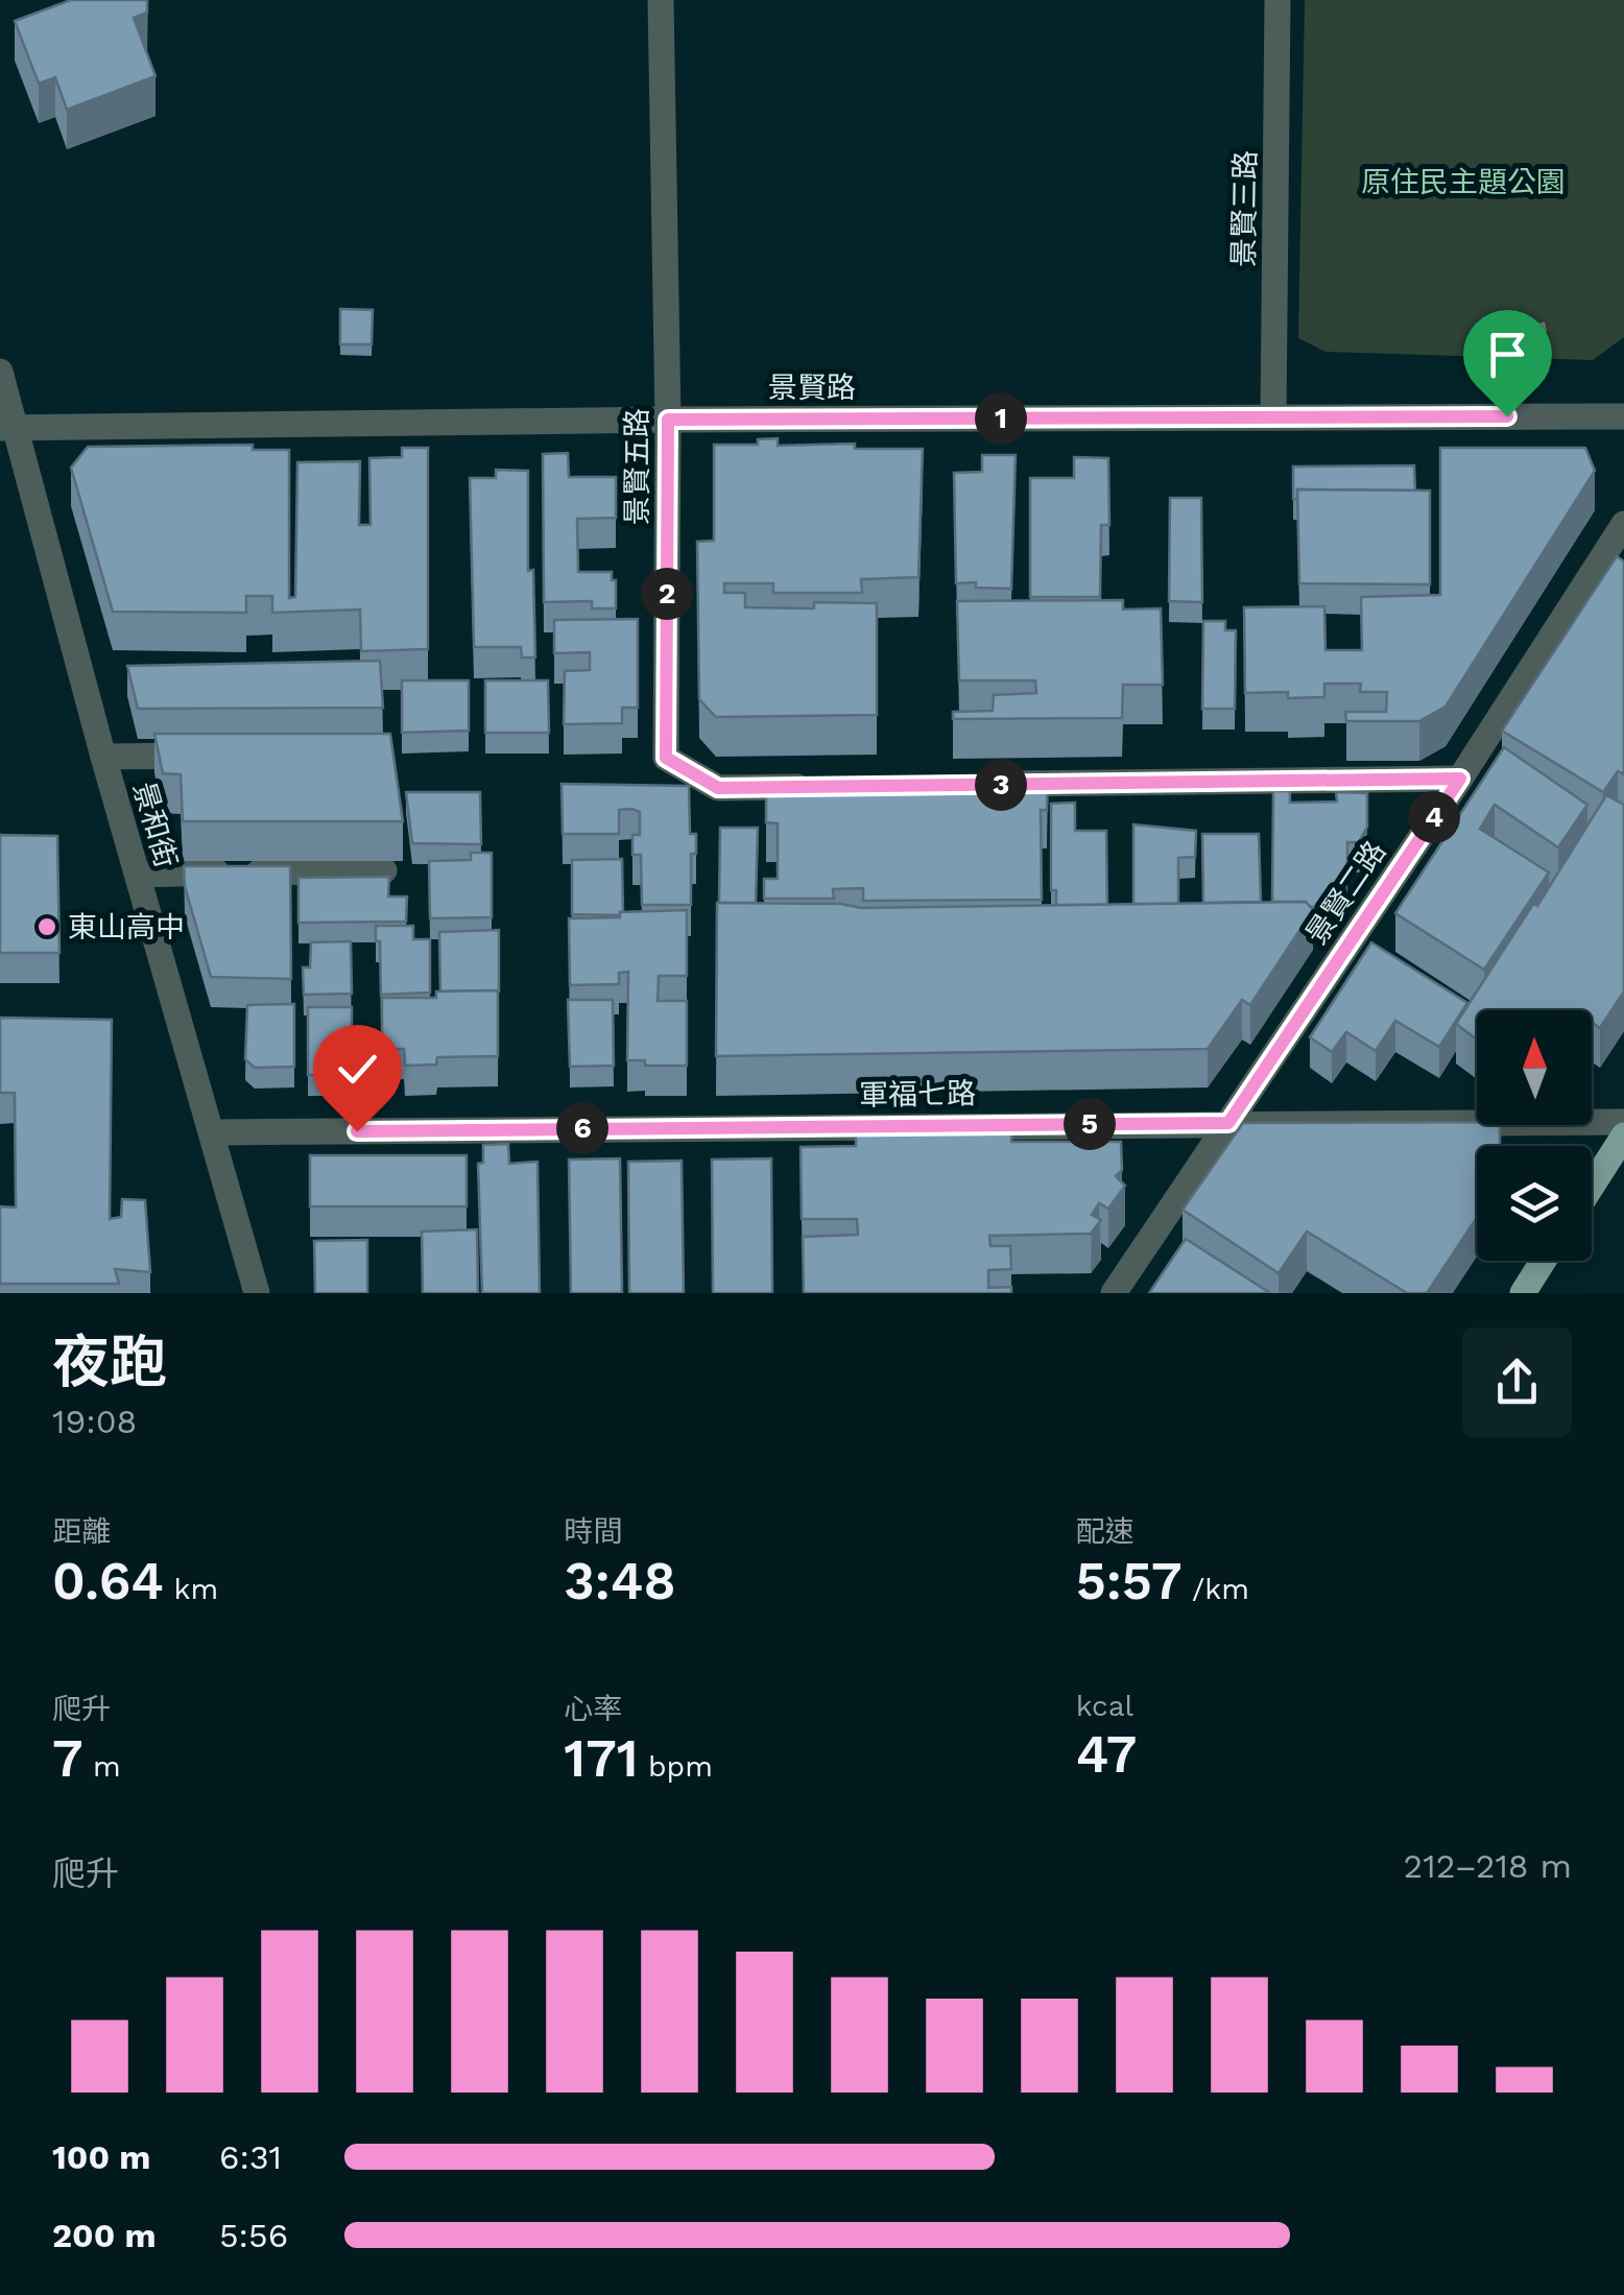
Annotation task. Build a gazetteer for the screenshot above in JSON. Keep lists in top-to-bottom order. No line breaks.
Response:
{"streets":{"street":["景賢三路","景賢路","景賢五路","景和街","景賢二路","軍福七路"]},"crossings":[["景賢三路","景賢路"],["景賢路","景賢五路"],["景賢路","景和街"],["景和街","軍福七路"],["景賢二路","軍福七路"]],"parks":["原住民主題公園"],"places":["東山高中"],"north":"top","page":{"pins":["1","2","3","4","5","6"],"heading":["夜跑","19:08"],"stats":[["距離","0.64 km"],["時間","3:48"],["配速","5:57 /km"],["爬升","7 m"],["心率","171 bpm"],["kcal","47"]],"chart":["爬升","212–218 m"],"list":[{"name":"100 m","note":"6:31"},{"name":"200 m","note":"5:56"}]}}
